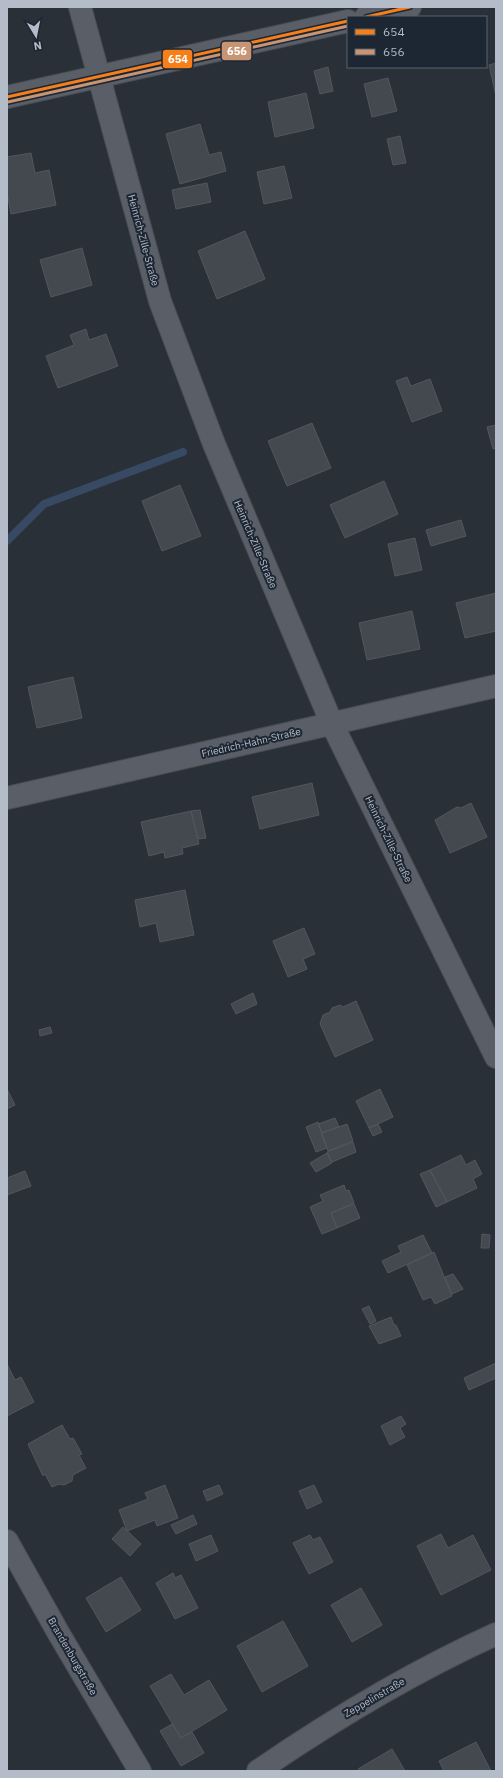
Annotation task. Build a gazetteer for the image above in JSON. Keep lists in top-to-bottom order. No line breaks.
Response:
{"streets":{"street":["Heinrich-Zille-Straße","Friedrich-Hahn-Straße","Brandenburgstraße","Zeppelinstraße"]},"crossings":[["Heinrich-Zille-Straße","Friedrich-Hahn-Straße"]],"lines":["transit line 654","transit line 656"],"legend":["654","656"],"north":"bottom"}
